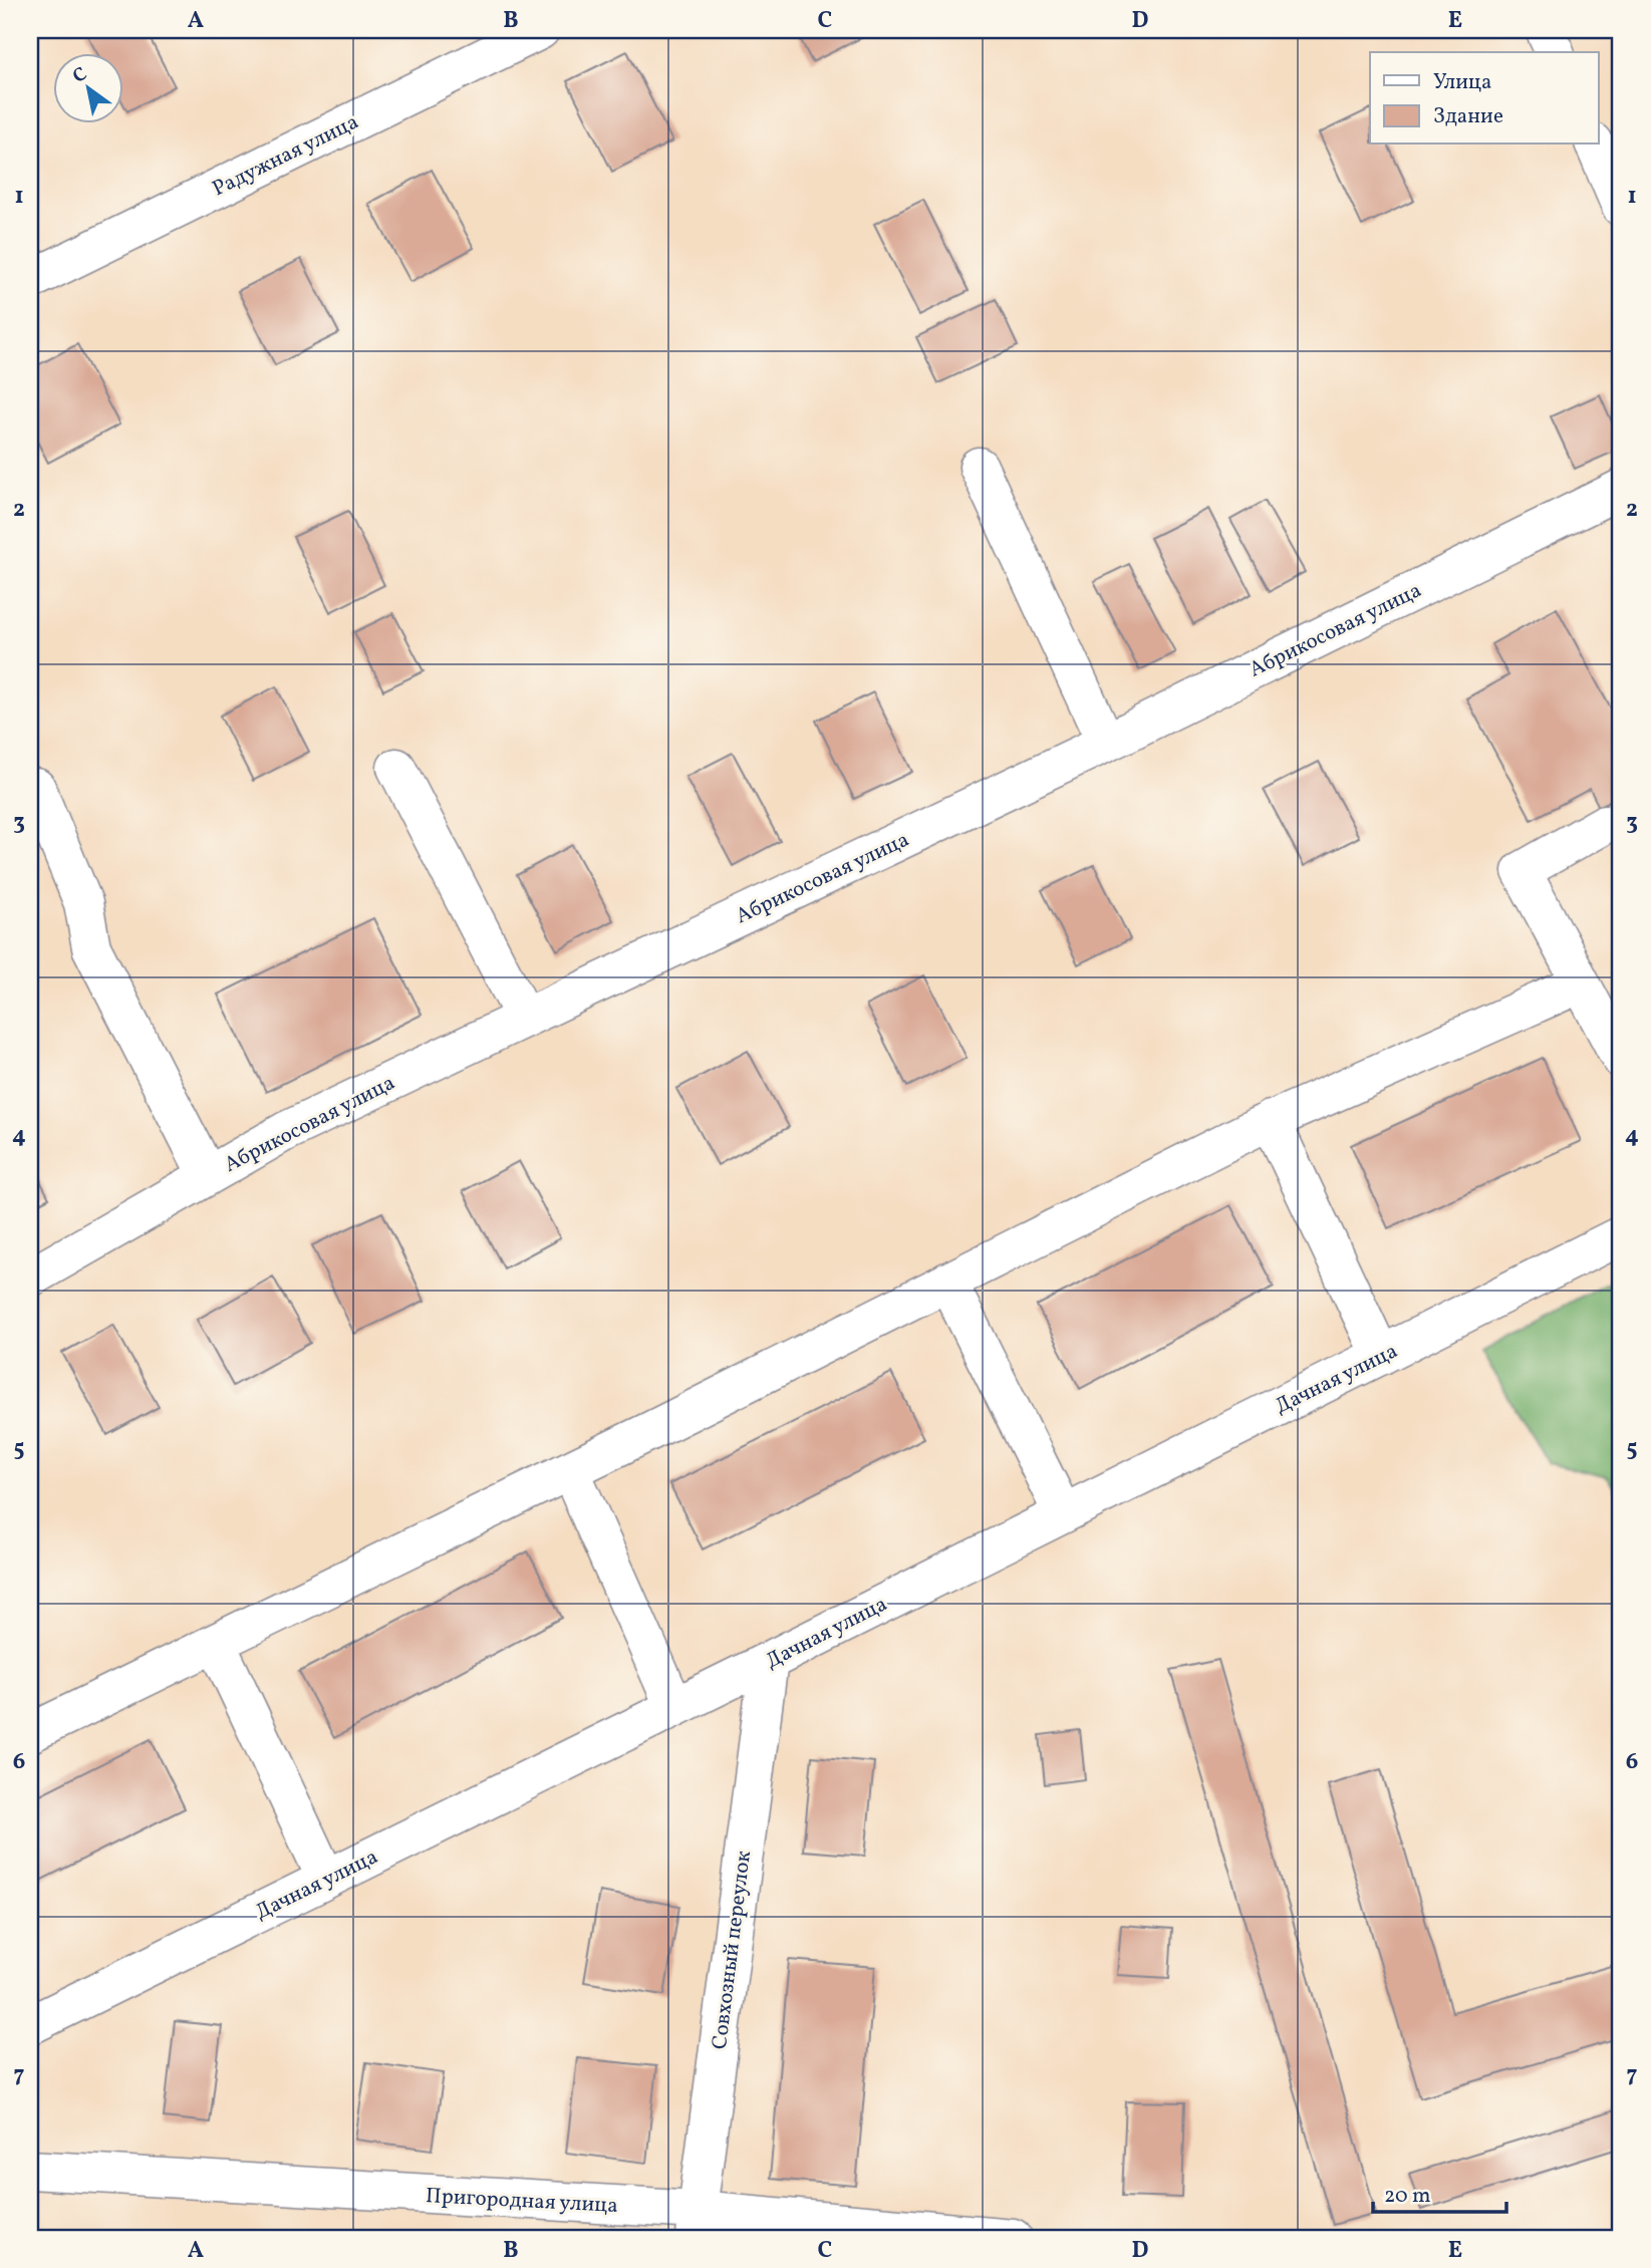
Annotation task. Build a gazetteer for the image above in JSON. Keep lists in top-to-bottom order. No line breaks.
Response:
{"streets":{"street":["Радужная улица","Абрикосовая улица","Дачная улица","Совхозный переулок","Пригородная улица"]},"crossings":[["Дачная улица","Совхозный переулок"],["Совхозный переулок","Пригородная улица"]],"legend":["Улица","Здание"],"scale_bar":"20 m","north":"top left","grid":{"columns":["A","B","C","D","E"],"rows":["1","2","3","4","5","6","7"]}}
